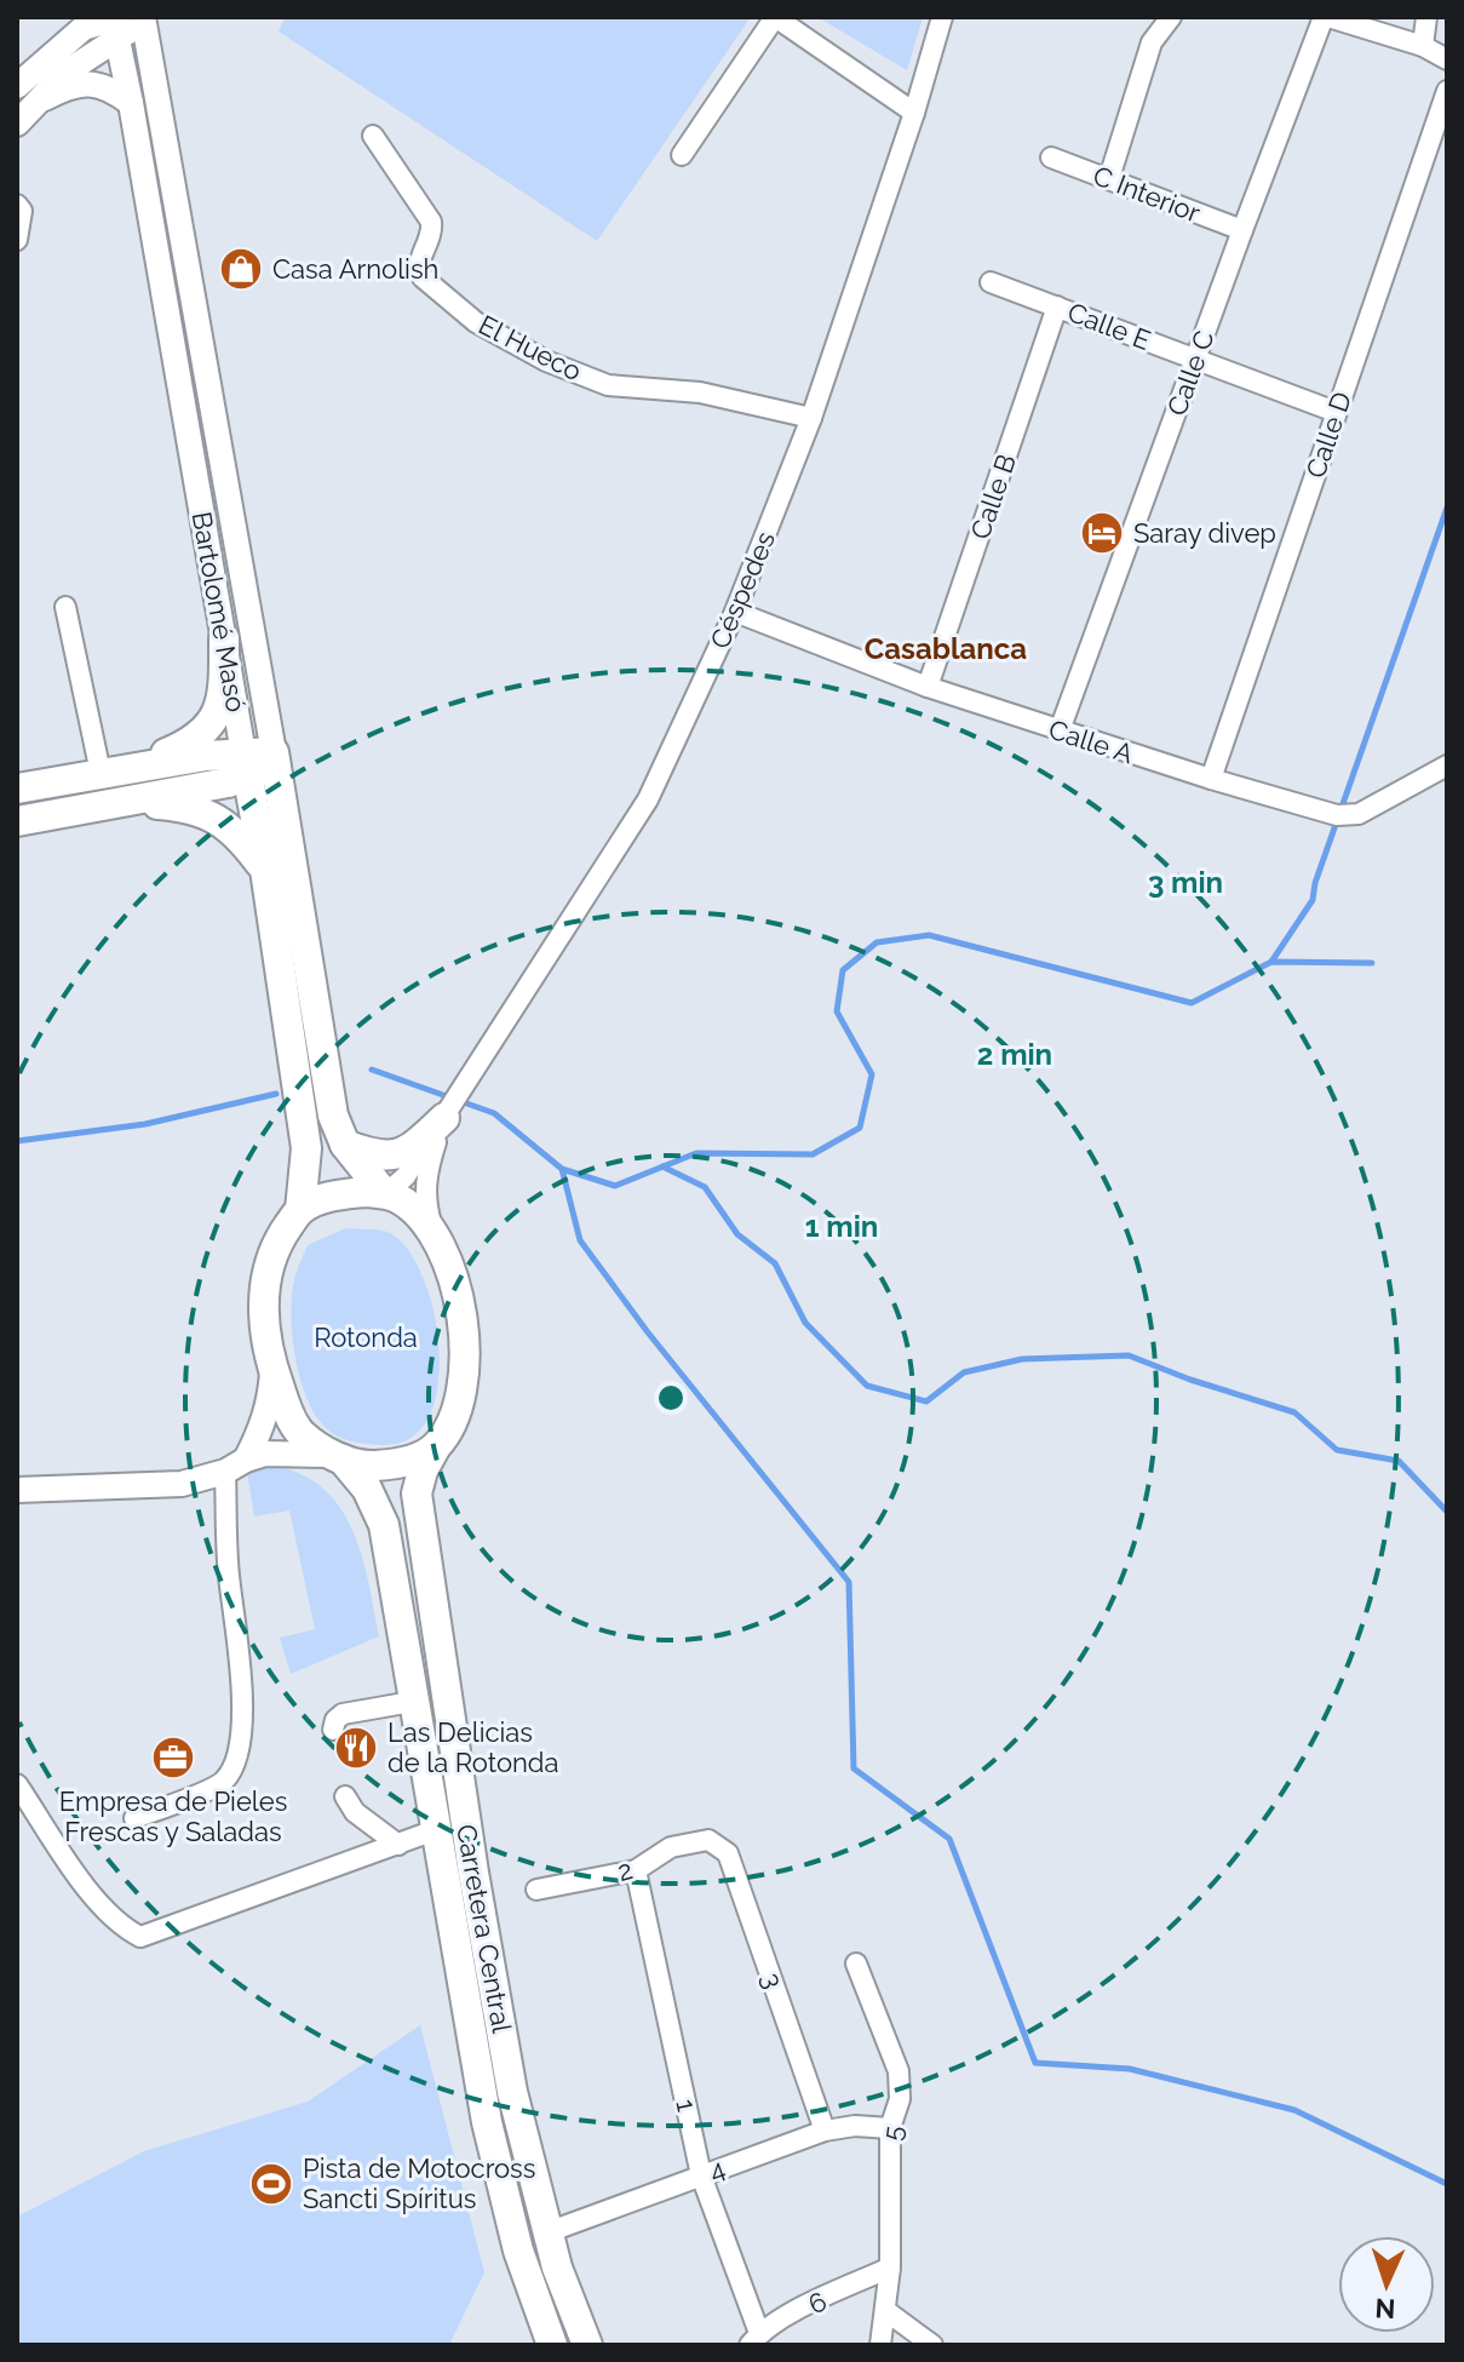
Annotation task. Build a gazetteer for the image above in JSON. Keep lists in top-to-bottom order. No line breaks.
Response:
{"streets":{"highway":["Bartolomé Masó","Carretera Central"],"street":["C Interior","Calle E","El Hueco","Calle C","Calle D","Calle B","Céspedes","Calle A","2","3","1","5","4","6"]},"crossings":[["C Interior","Calle C"],["Calle E","Calle C"],["Calle E","Calle D"],["Calle E","Calle B"],["El Hueco","Céspedes"],["Calle C","Calle A"],["Calle D","Calle A"],["Calle B","Calle A"],["Céspedes","Bartolomé Masó"],["Céspedes","Calle A"],["Céspedes","Carretera Central"],["Bartolomé Masó","Carretera Central"],["2","3"],["2","1"],["Carretera Central","4"],["3","4"],["1","4"],["1","6"],["5","4"],["5","6"]],"districts":["Casablanca"],"parks":["Rotonda"],"places":{"shop":["Casa Arnolish"],"hotel":["Saray divep"],"restaurant":["Las Delicias de la Rotonda"],"office":["Empresa de Pieles Frescas y Saladas"],"sports":["Pista de Motocross Sancti Spíritus"]},"north":"bottom","rings":["3 min","2 min","1 min"]}
